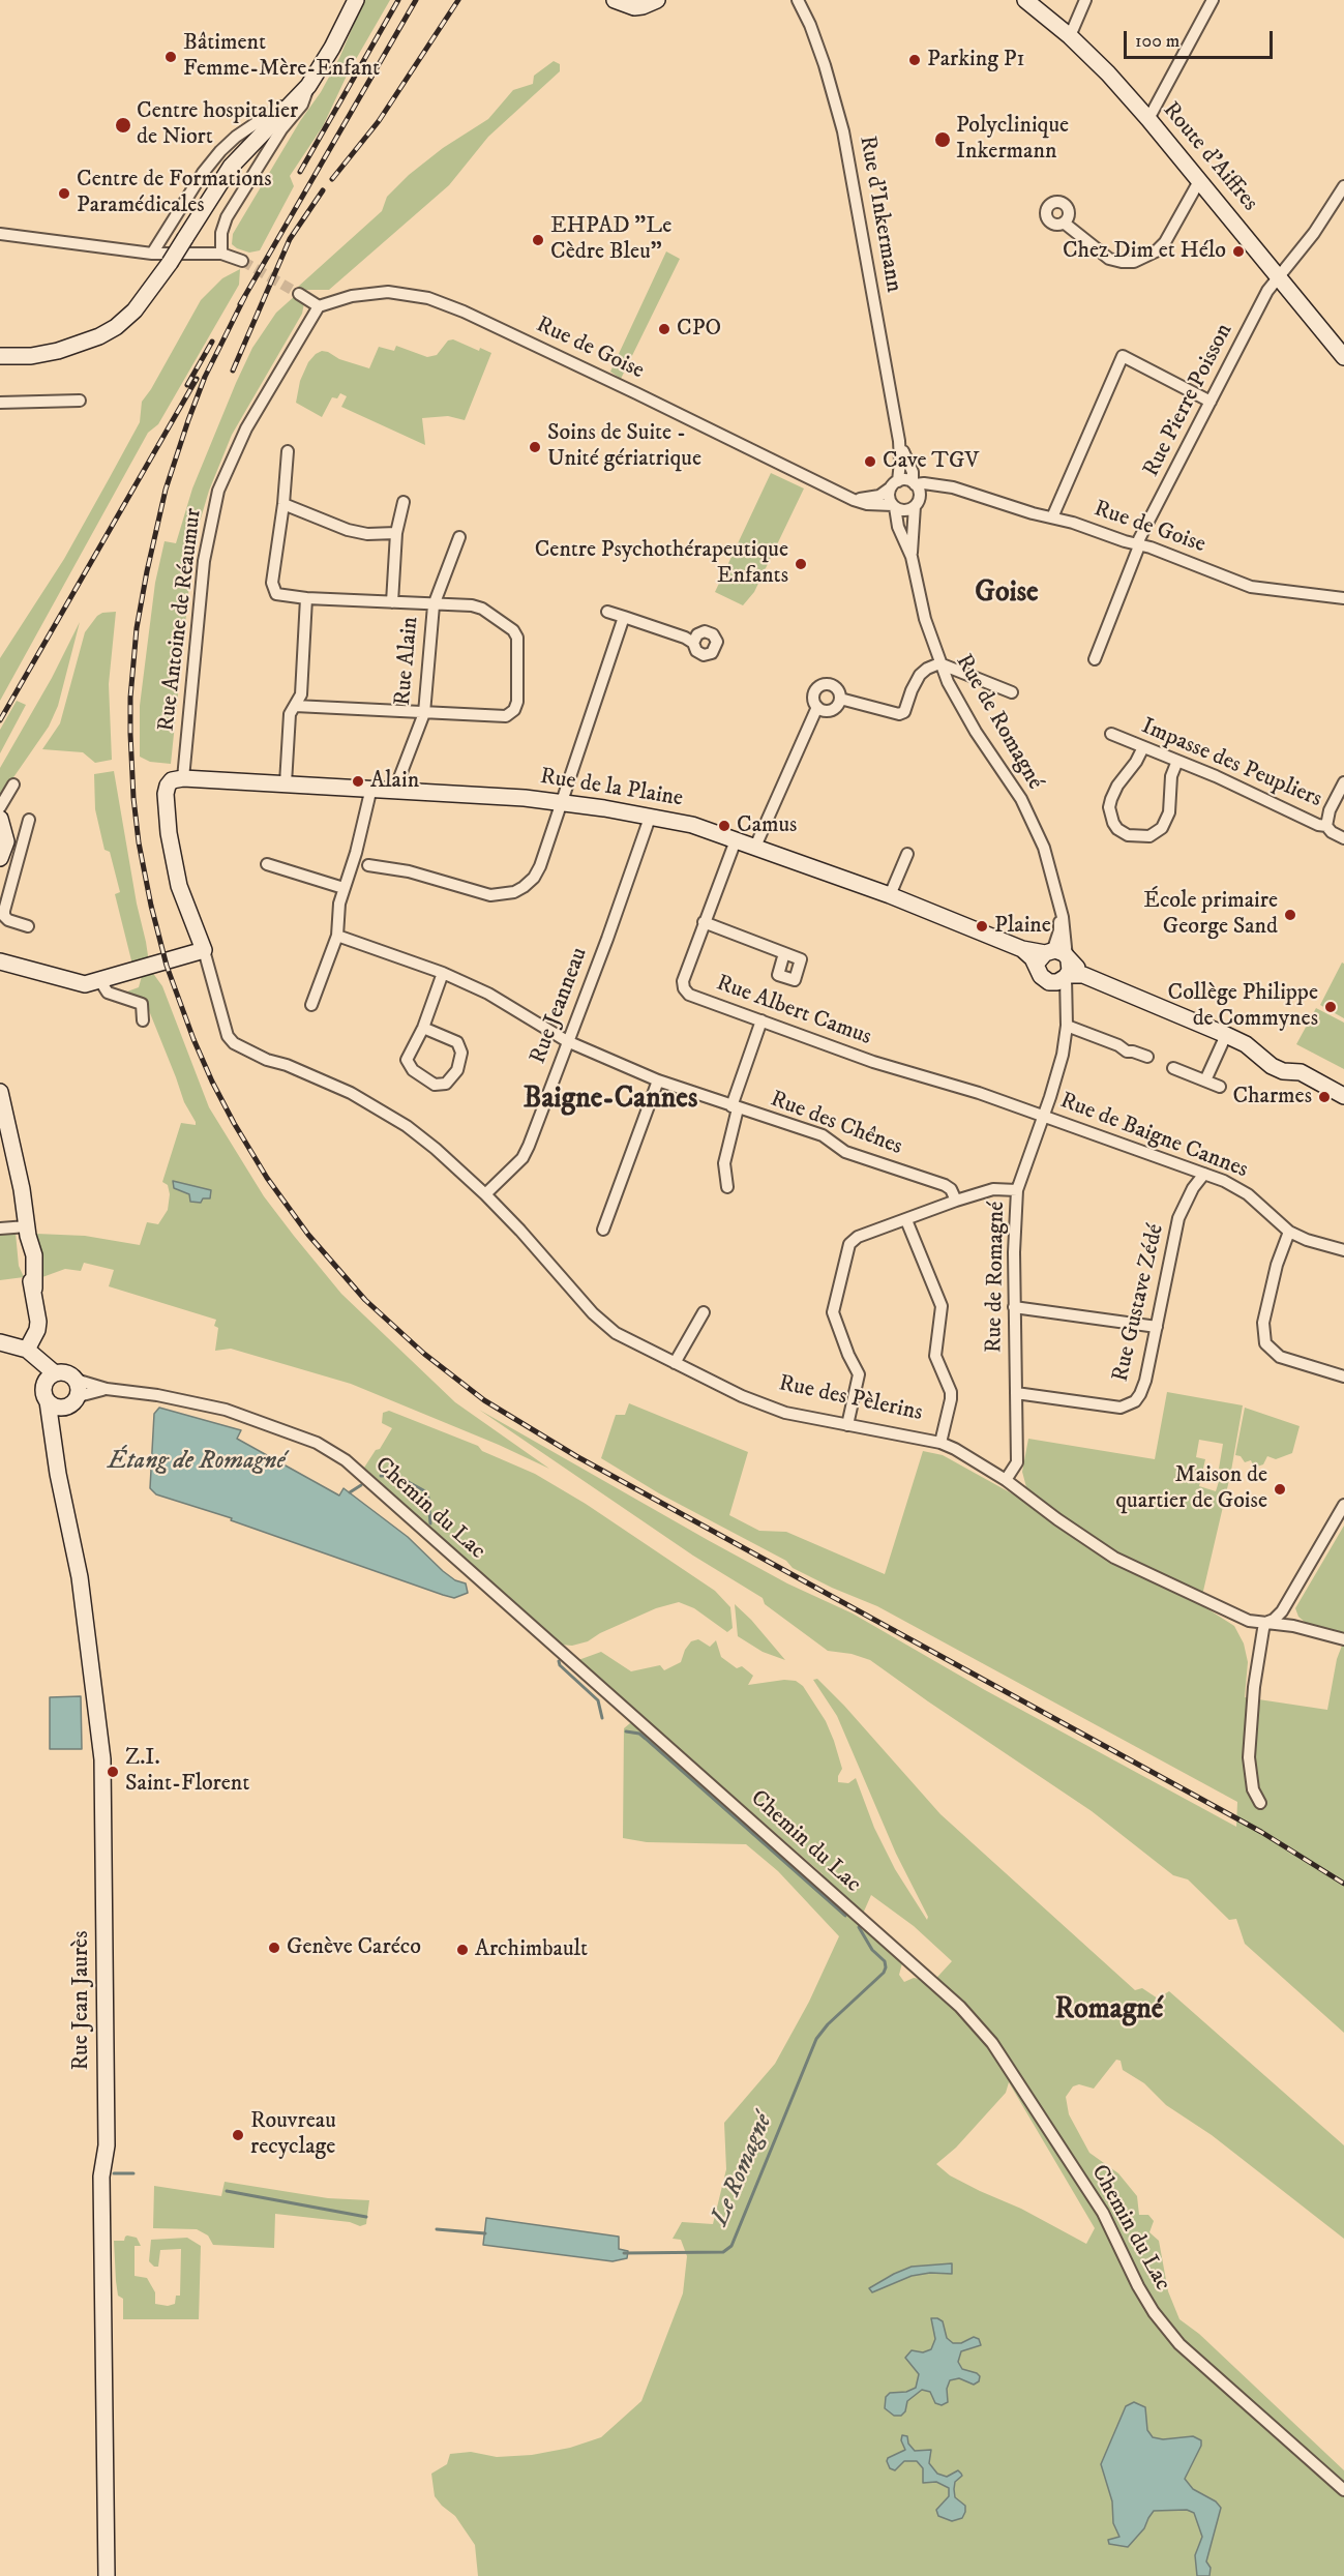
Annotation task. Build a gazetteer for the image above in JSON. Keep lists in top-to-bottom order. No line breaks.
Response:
{"streets":{"street":["Route d'Aiffres","Rue d'Inkermann","Rue de Goise","Rue Pierre Poisson","Rue Antoine de Réaumur","Rue Alain","Rue de Romagné","Impasse des Peupliers","Rue de la Plaine","Rue Jeanneau","Rue Albert Camus","Rue des Chênes","Rue de Baigne Cannes","Rue Gustave Zédé","Rue des Pèlerins","Chemin du Lac","Rue Jean Jaurès"]},"crossings":[["Route d'Aiffres","Rue Pierre Poisson"],["Rue d'Inkermann","Rue de Goise"],["Rue d'Inkermann","Rue de Romagné"],["Rue de Goise","Rue Pierre Poisson"],["Rue de Goise","Rue Antoine de Réaumur"],["Rue de Goise","Rue de Romagné"],["Rue Antoine de Réaumur","Rue de la Plaine"],["Rue Alain","Rue de la Plaine"],["Rue de Romagné","Rue de la Plaine"],["Rue de Romagné","Rue Albert Camus"],["Rue de Romagné","Rue de Baigne Cannes"],["Rue de Romagné","Rue Gustave Zédé"],["Rue de Romagné","Rue des Pèlerins"],["Rue de la Plaine","Rue Jeanneau"],["Rue de la Plaine","Rue Albert Camus"],["Rue Jeanneau","Rue des Chênes"],["Rue Jeanneau","Rue des Pèlerins"],["Rue Albert Camus","Rue de Baigne Cannes"],["Rue de Baigne Cannes","Rue Gustave Zédé"],["Chemin du Lac","Rue Jean Jaurès"]],"districts":["Goise","Baigne-Cannes","Romagné"],"water":["Étang de Romagné","Le Romagné"],"places":["Bâtiment Femme-Mère-Enfant","Parking P1","Centre hospitalier de Niort","Polyclinique Inkermann","Centre de Formations Paramédicales","EHPAD \"Le Cèdre Bleu\"","Chez Dim et Hélo","CPO","Soins de Suite - Unité gériatrique","Cave TGV","Centre Psychothérapeutique Enfants","Alain","Camus","École primaire George Sand","Plaine","Collège Philippe de Commynes","Charmes","Maison de quartier de Goise","Z.I. Saint-Florent","Genève Caréco","Archimbault","Rouvreau recyclage"],"scale_bar":"100 m"}
